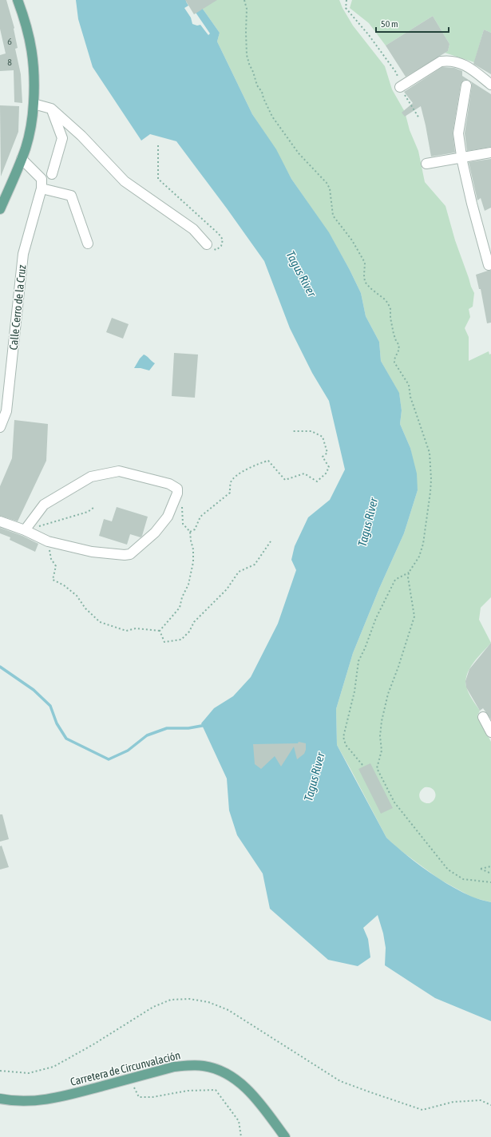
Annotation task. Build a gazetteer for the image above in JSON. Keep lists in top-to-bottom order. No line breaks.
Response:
{"streets":{"main road":["Carretera de Circunvalación"],"street":["Calle Cerro de la Cruz"]},"water":["Tagus River"],"house_numbers":["6","8"],"scale_bar":"50 m"}
